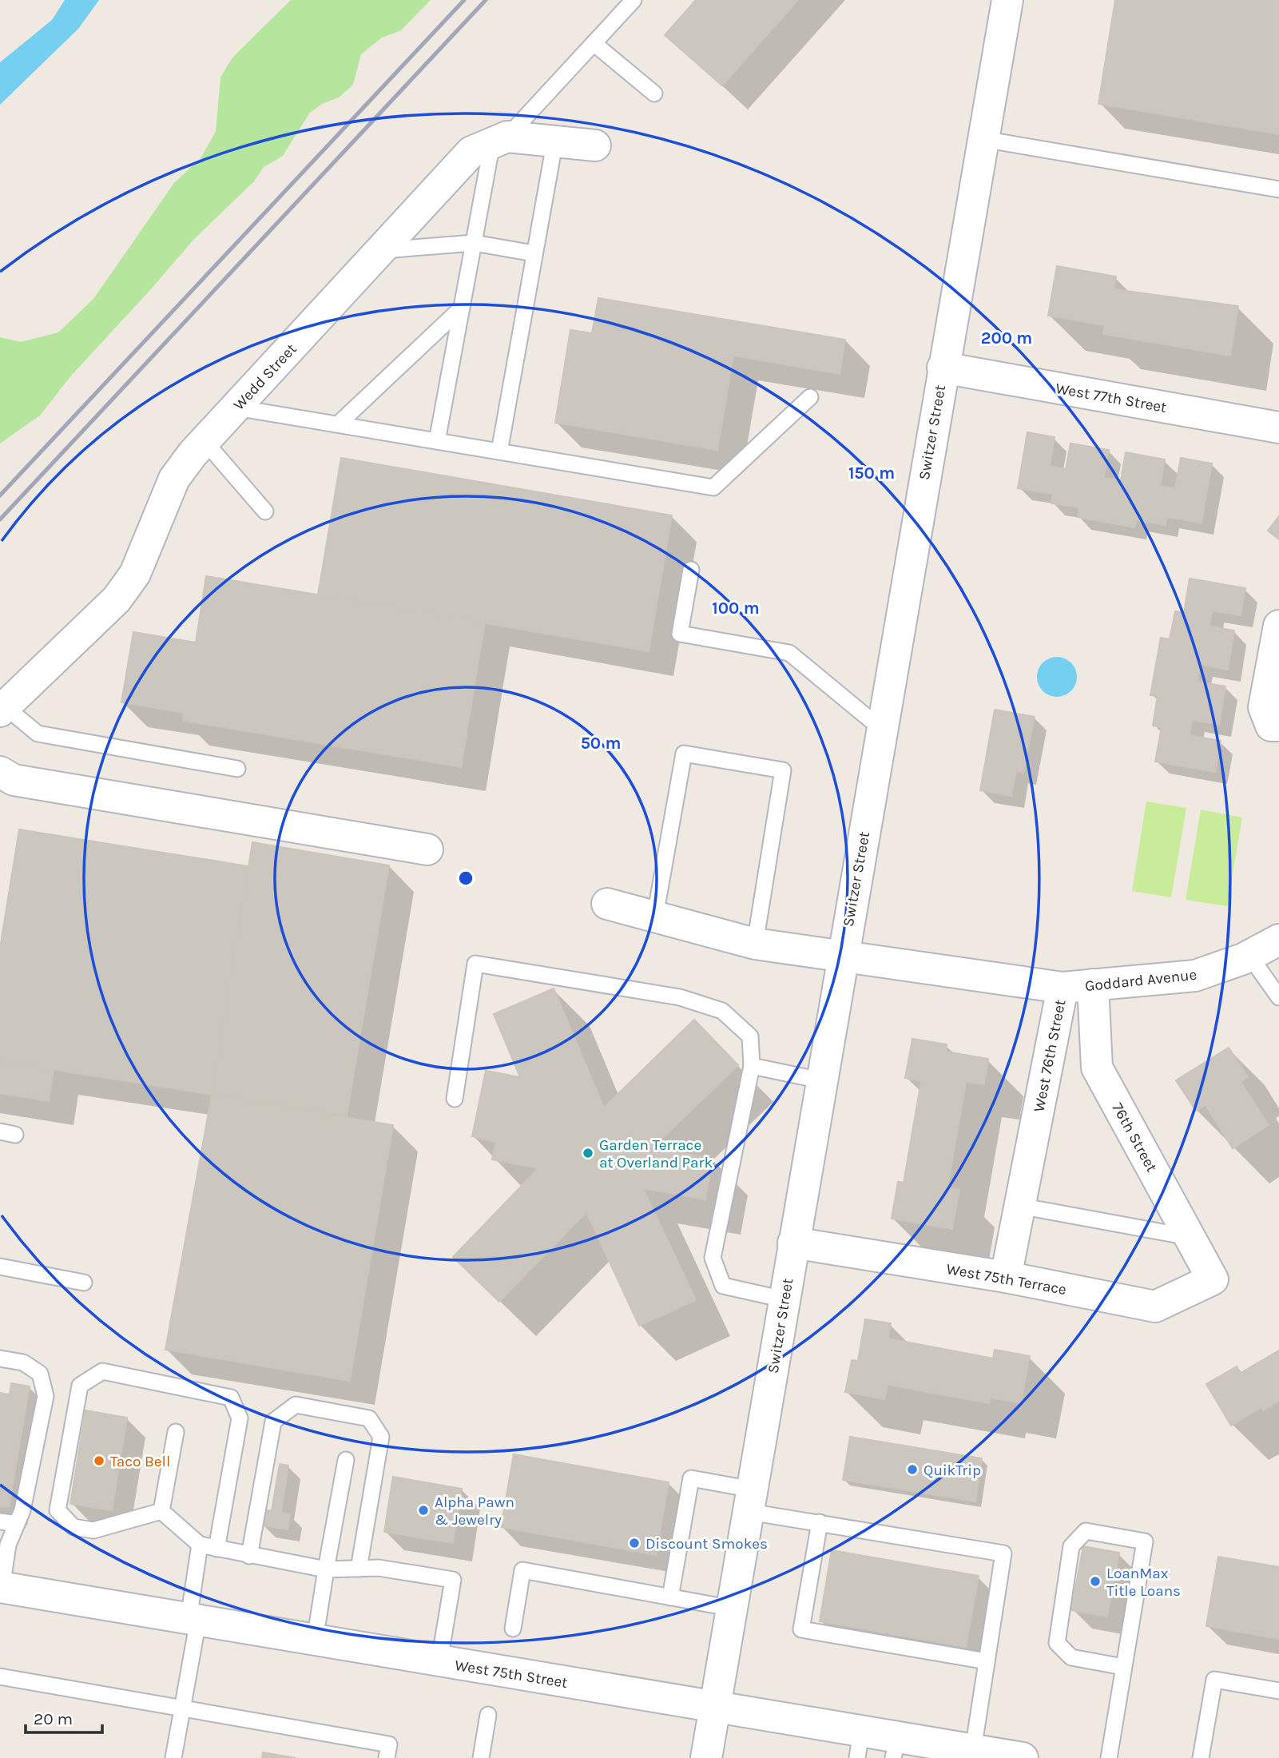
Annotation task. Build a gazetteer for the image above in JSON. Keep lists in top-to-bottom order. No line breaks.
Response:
{"streets":{"street":["Wedd Street","West 77th Street","Switzer Street","Goddard Avenue","West 76th Street","76th Street","West 75th Terrace","West 75th Street"]},"crossings":[["West 77th Street","Switzer Street"],["Switzer Street","West 76th Street"],["Switzer Street","West 75th Terrace"],["Switzer Street","West 75th Street"],["Goddard Avenue","West 76th Street"],["Goddard Avenue","76th Street"],["West 76th Street","West 75th Terrace"],["76th Street","West 75th Terrace"]],"places":["Garden Terrace at Overland Park","Taco Bell","QuikTrip","Alpha Pawn & Jewelry","Discount Smokes","LoanMax Title Loans"],"scale_bar":"20 m","rings":["200 m","150 m","100 m","50 m"]}
